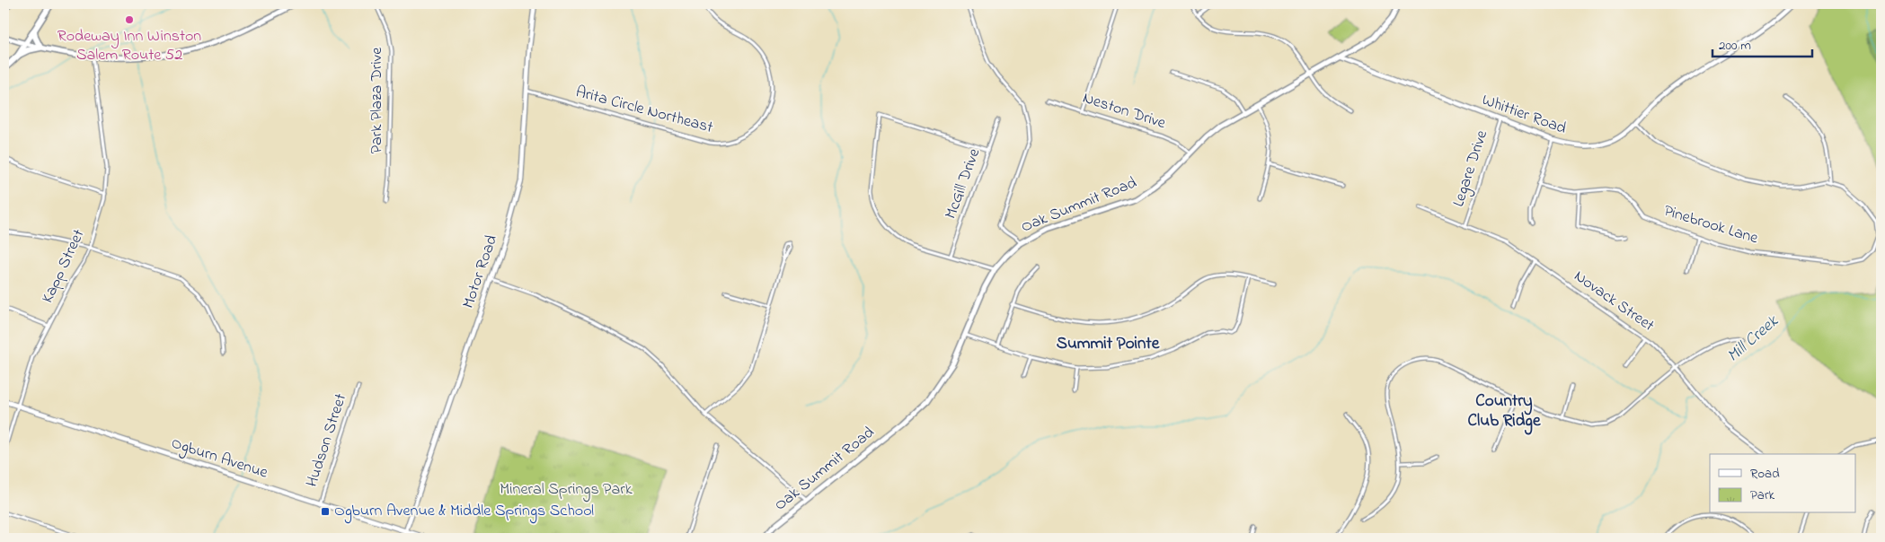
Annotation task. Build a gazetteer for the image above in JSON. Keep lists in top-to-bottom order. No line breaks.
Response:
{"streets":{"main road":["Oak Summit Road"],"street":["Park Plaza Drive","Arita Circle Northeast","Neston Drive","Whittier Road","Legare Drive","McGill Drive","Pinebrook Lane","Kapp Street","Motor Road","Novack Street","Hudson Street","Ogburn Avenue"]},"crossings":[["Arita Circle Northeast","Motor Road"],["Neston Drive","Oak Summit Road"],["Whittier Road","Legare Drive"],["Whittier Road","Oak Summit Road"],["Legare Drive","Novack Street"],["Kapp Street","Ogburn Avenue"],["Motor Road","Ogburn Avenue"],["Hudson Street","Ogburn Avenue"]],"districts":["Summit Pointe","Country Club Ridge"],"water":["Mill Creek"],"parks":["Mineral Springs Park"],"places":{"other":["Rodeway Inn Winston Salem Route 52"],"transit":["Ogburn Avenue & Middle Springs School"]},"legend":["Road","Park"],"scale_bar":"200 m"}
